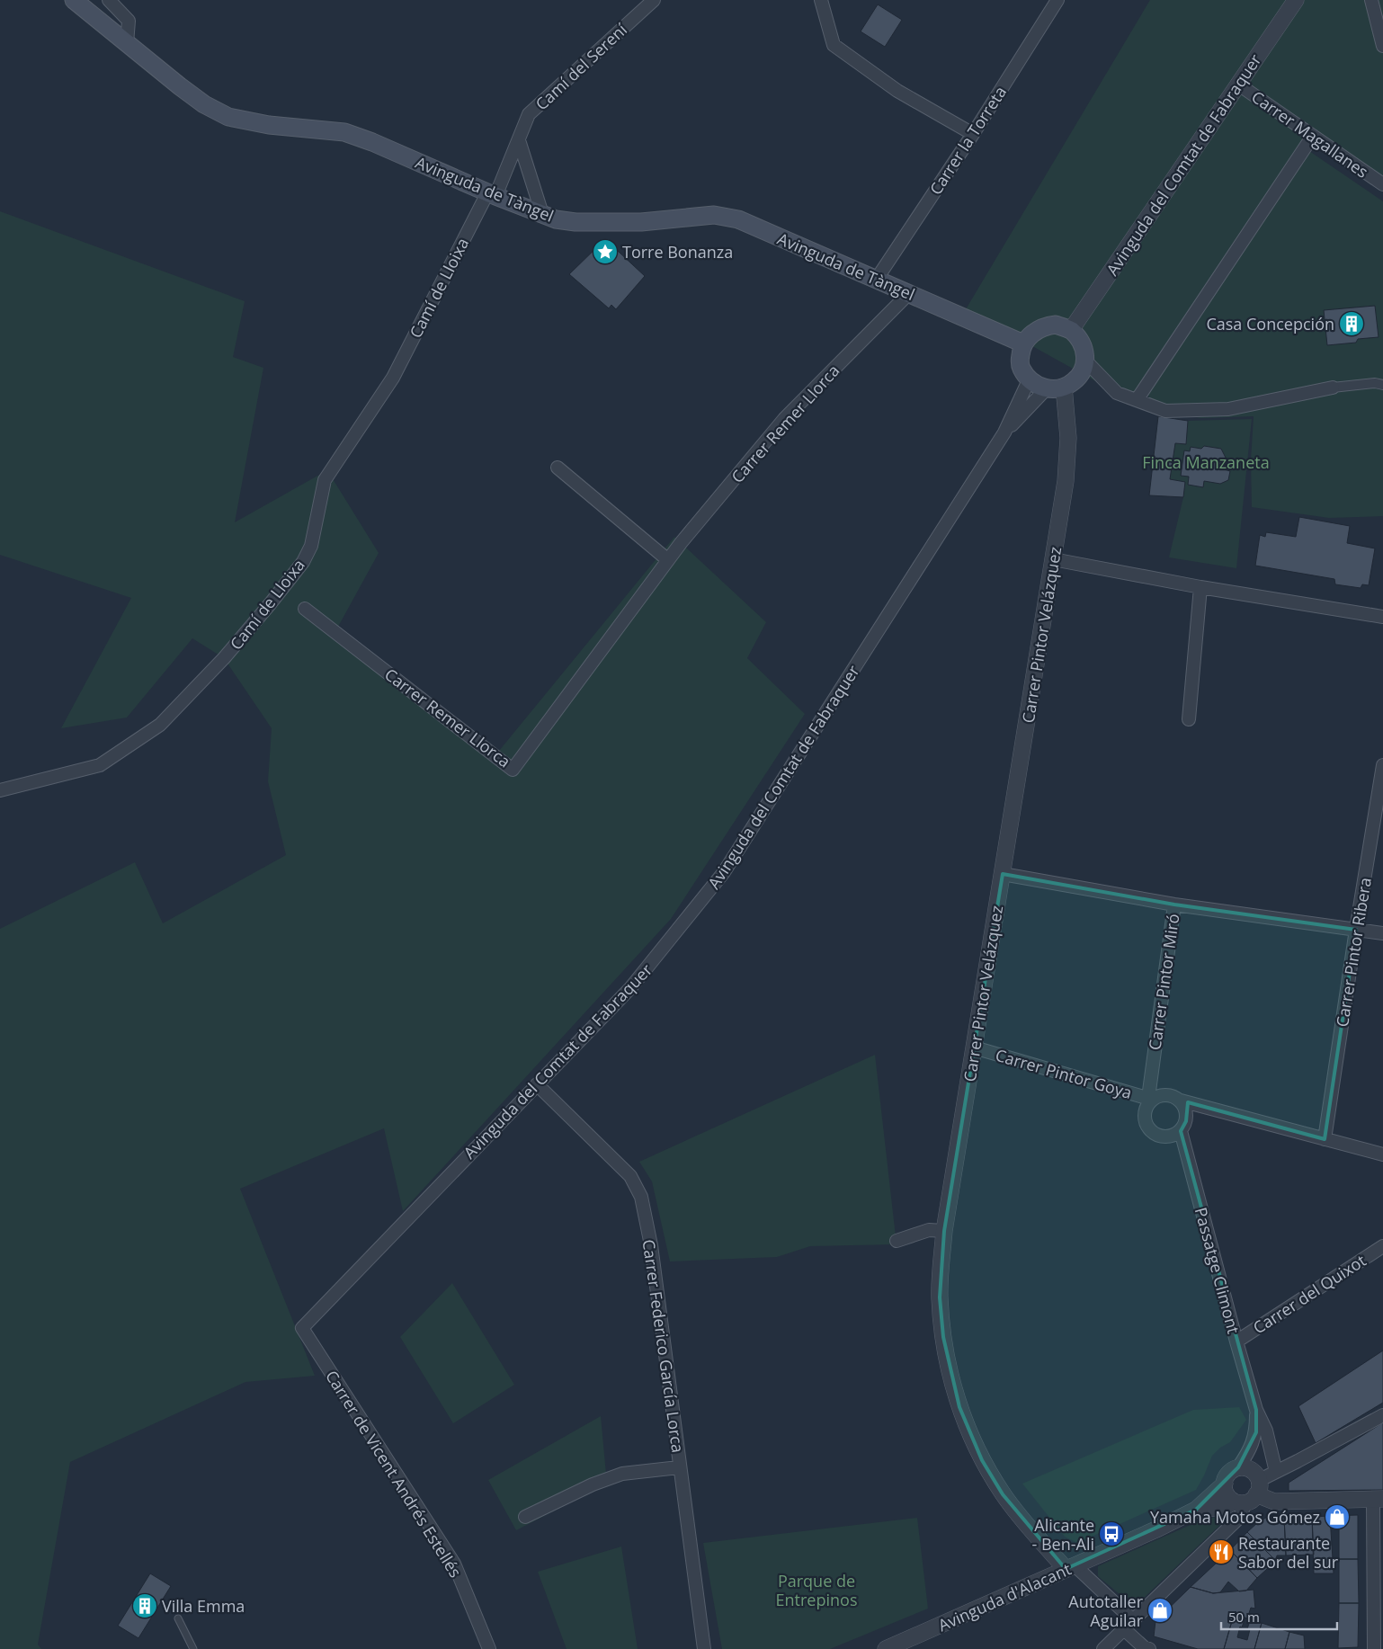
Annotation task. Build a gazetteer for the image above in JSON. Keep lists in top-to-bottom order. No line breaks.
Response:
{"streets":{"main road":["Avinguda de Tàngel"],"street":["Camí del Serení","Carrer Magallanes","Carrer la Torreta","Avinguda del Comtat de Fabraquer","Camí de Lloixa","Carrer Remer Llorca","Carrer Pintor Velázquez","Carrer Pintor Ribera","Carrer Pintor Miró","Carrer Pintor Goya","Passatge Climont","Carrer del Quixot","Carrer Federico García Lorca","Carrer de Vicent Andrés Estellés","Avinguda d'Alacant"]},"crossings":[["Camí del Serení","Avinguda de Tàngel"],["Camí del Serení","Camí de Lloixa"],["Carrer Magallanes","Avinguda del Comtat de Fabraquer"],["Carrer la Torreta","Avinguda de Tàngel"],["Avinguda del Comtat de Fabraquer","Avinguda de Tàngel"],["Avinguda del Comtat de Fabraquer","Carrer Pintor Velázquez"],["Avinguda del Comtat de Fabraquer","Carrer Federico García Lorca"],["Avinguda del Comtat de Fabraquer","Carrer de Vicent Andrés Estellés"],["Avinguda de Tàngel","Camí de Lloixa"],["Avinguda de Tàngel","Carrer Remer Llorca"],["Avinguda de Tàngel","Carrer Pintor Velázquez"],["Carrer Pintor Velázquez","Carrer Pintor Miró"],["Carrer Pintor Velázquez","Carrer Pintor Goya"],["Carrer Pintor Velázquez","Avinguda d'Alacant"],["Carrer Pintor Miró","Carrer Pintor Goya"],["Carrer Pintor Miró","Passatge Climont"],["Carrer Pintor Goya","Passatge Climont"],["Passatge Climont","Carrer del Quixot"],["Passatge Climont","Avinguda d'Alacant"]],"parks":["Finca Manzaneta","Parque de Entrepinos"],"places":{"place":["Torre Bonanza"],"building":["Casa Concepción","Villa Emma"],"shop":["Yamaha Motos Gómez","Autotaller Aguilar"],"bus stop":["Alicante - Ben-Ali"],"restaurant":["Restaurante Sabor del sur"]},"scale_bar":"50 m"}
